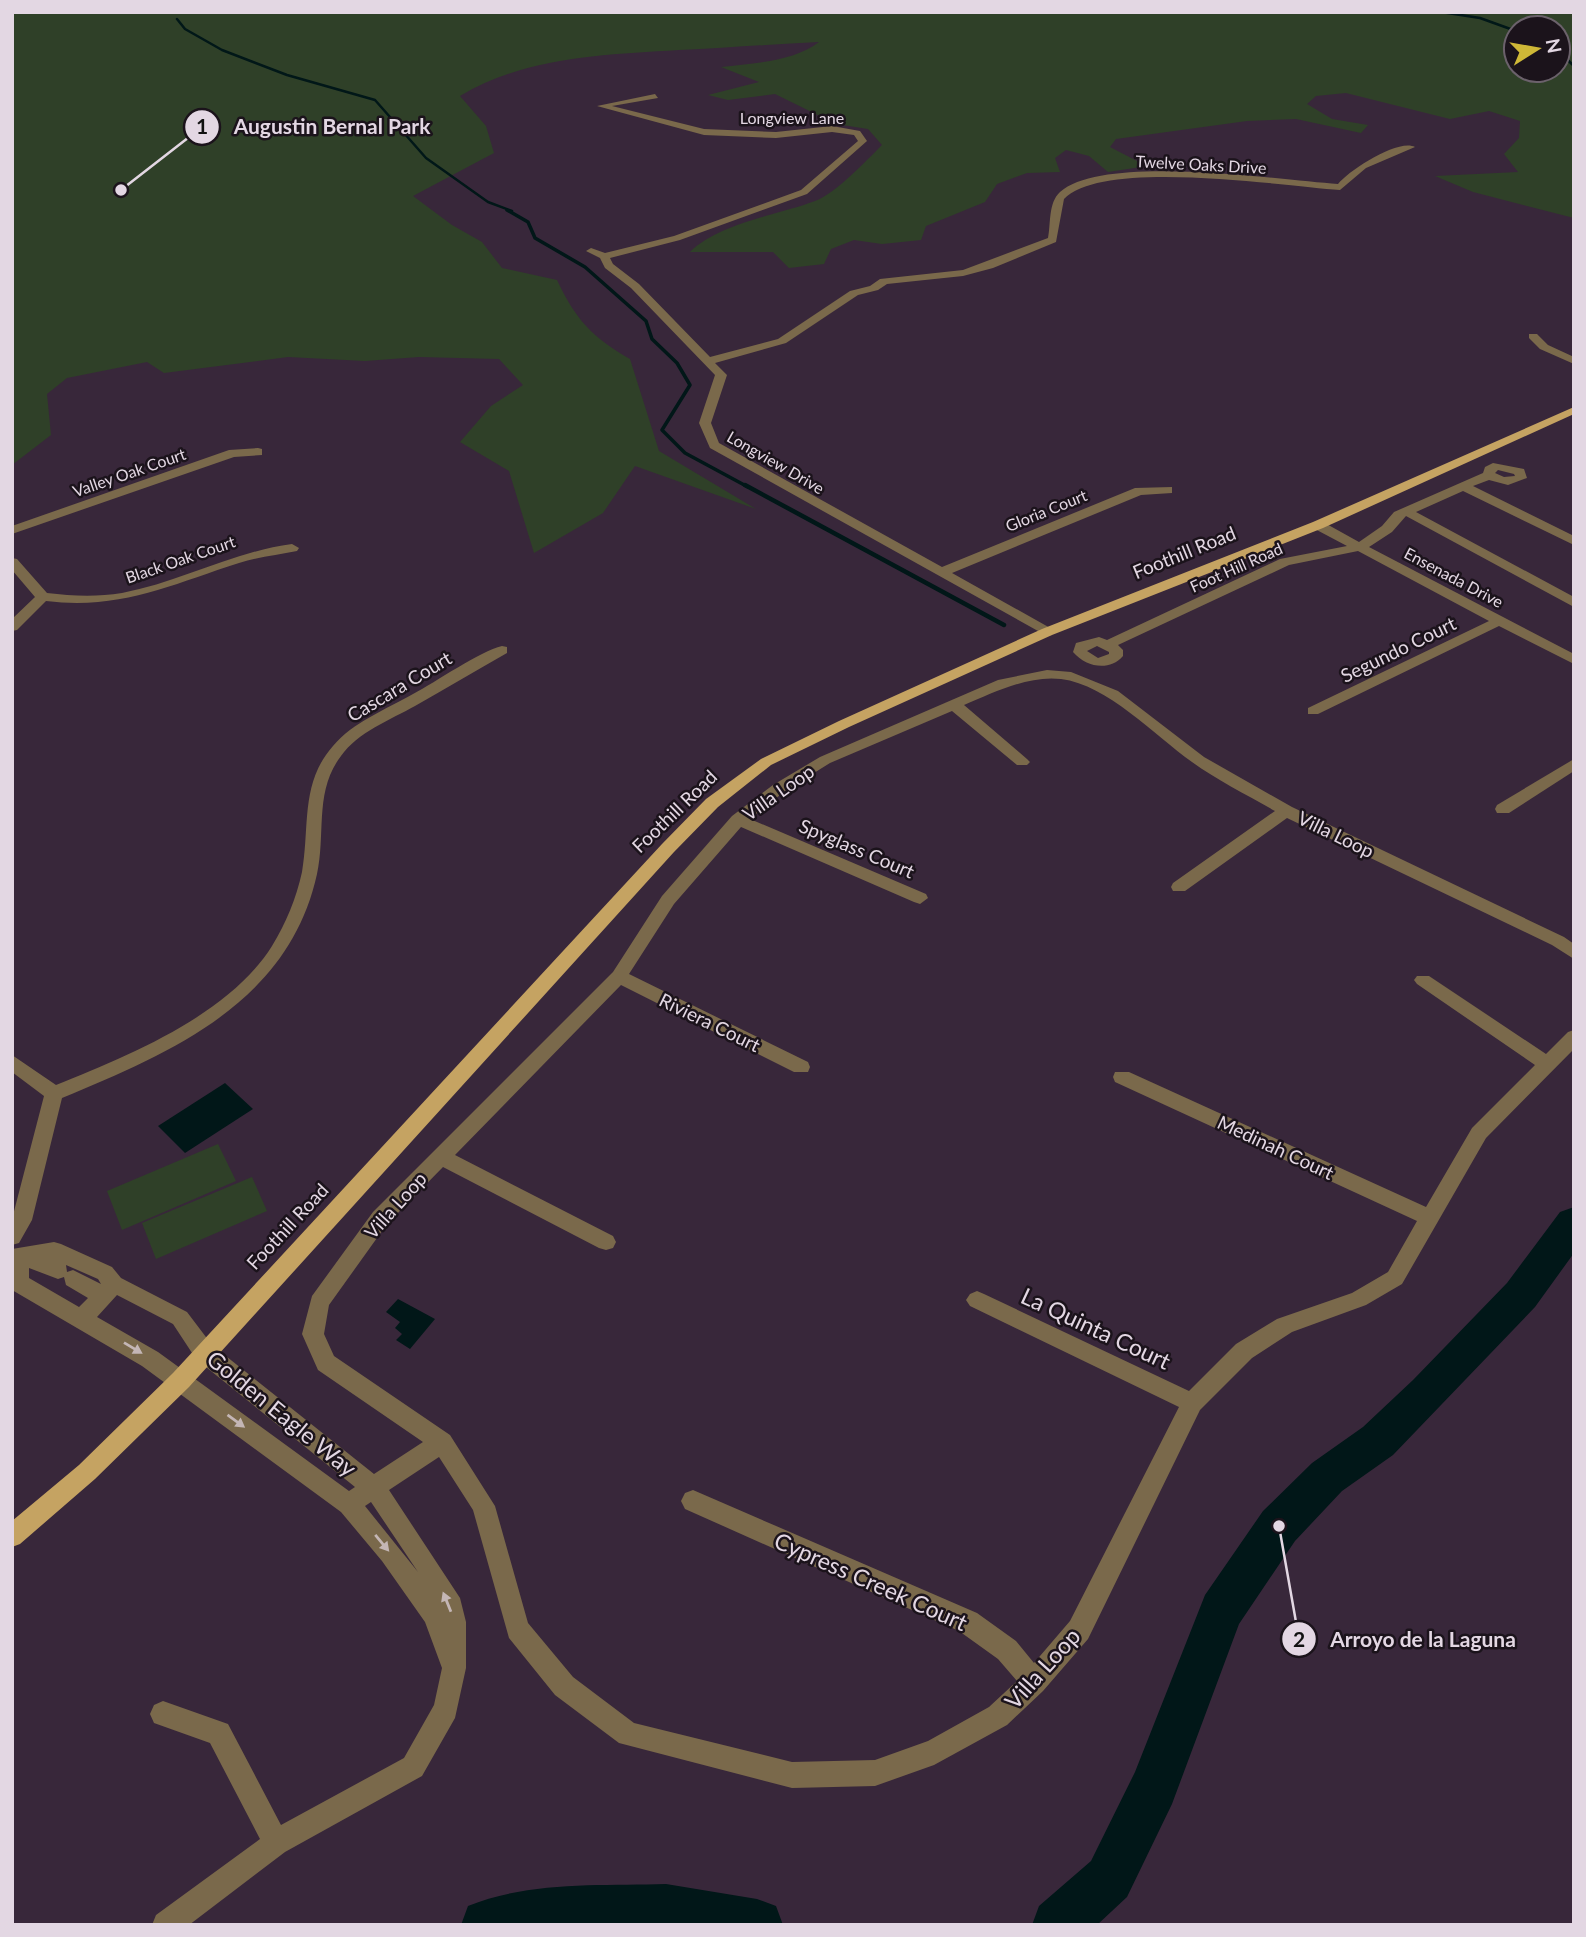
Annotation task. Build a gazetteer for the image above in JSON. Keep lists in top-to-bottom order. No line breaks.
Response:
{"streets":{"main road":["Foothill Road"],"street":["Longview Lane","Twelve Oaks Drive","Longview Drive","Valley Oak Court","Gloria Court","Black Oak Court","Foot Hill Road","Ensenada Drive","Segundo Court","Cascara Court","Villa Loop","Spyglass Court","Riviera Court","Medinah Court","La Quinta Court","Golden Eagle Way","Cypress Creek Court"]},"crossings":[["Longview Lane","Longview Drive"],["Twelve Oaks Drive","Longview Drive"],["Longview Drive","Gloria Court"],["Longview Drive","Foothill Road"],["Foothill Road","Ensenada Drive"],["Foothill Road","Golden Eagle Way"],["Foot Hill Road","Ensenada Drive"],["Ensenada Drive","Segundo Court"],["Villa Loop","Spyglass Court"],["Villa Loop","Riviera Court"],["Villa Loop","Medinah Court"],["Villa Loop","La Quinta Court"],["Villa Loop","Cypress Creek Court"]],"places":["Augustin Bernal Park","Arroyo de la Laguna"],"north":"right"}
